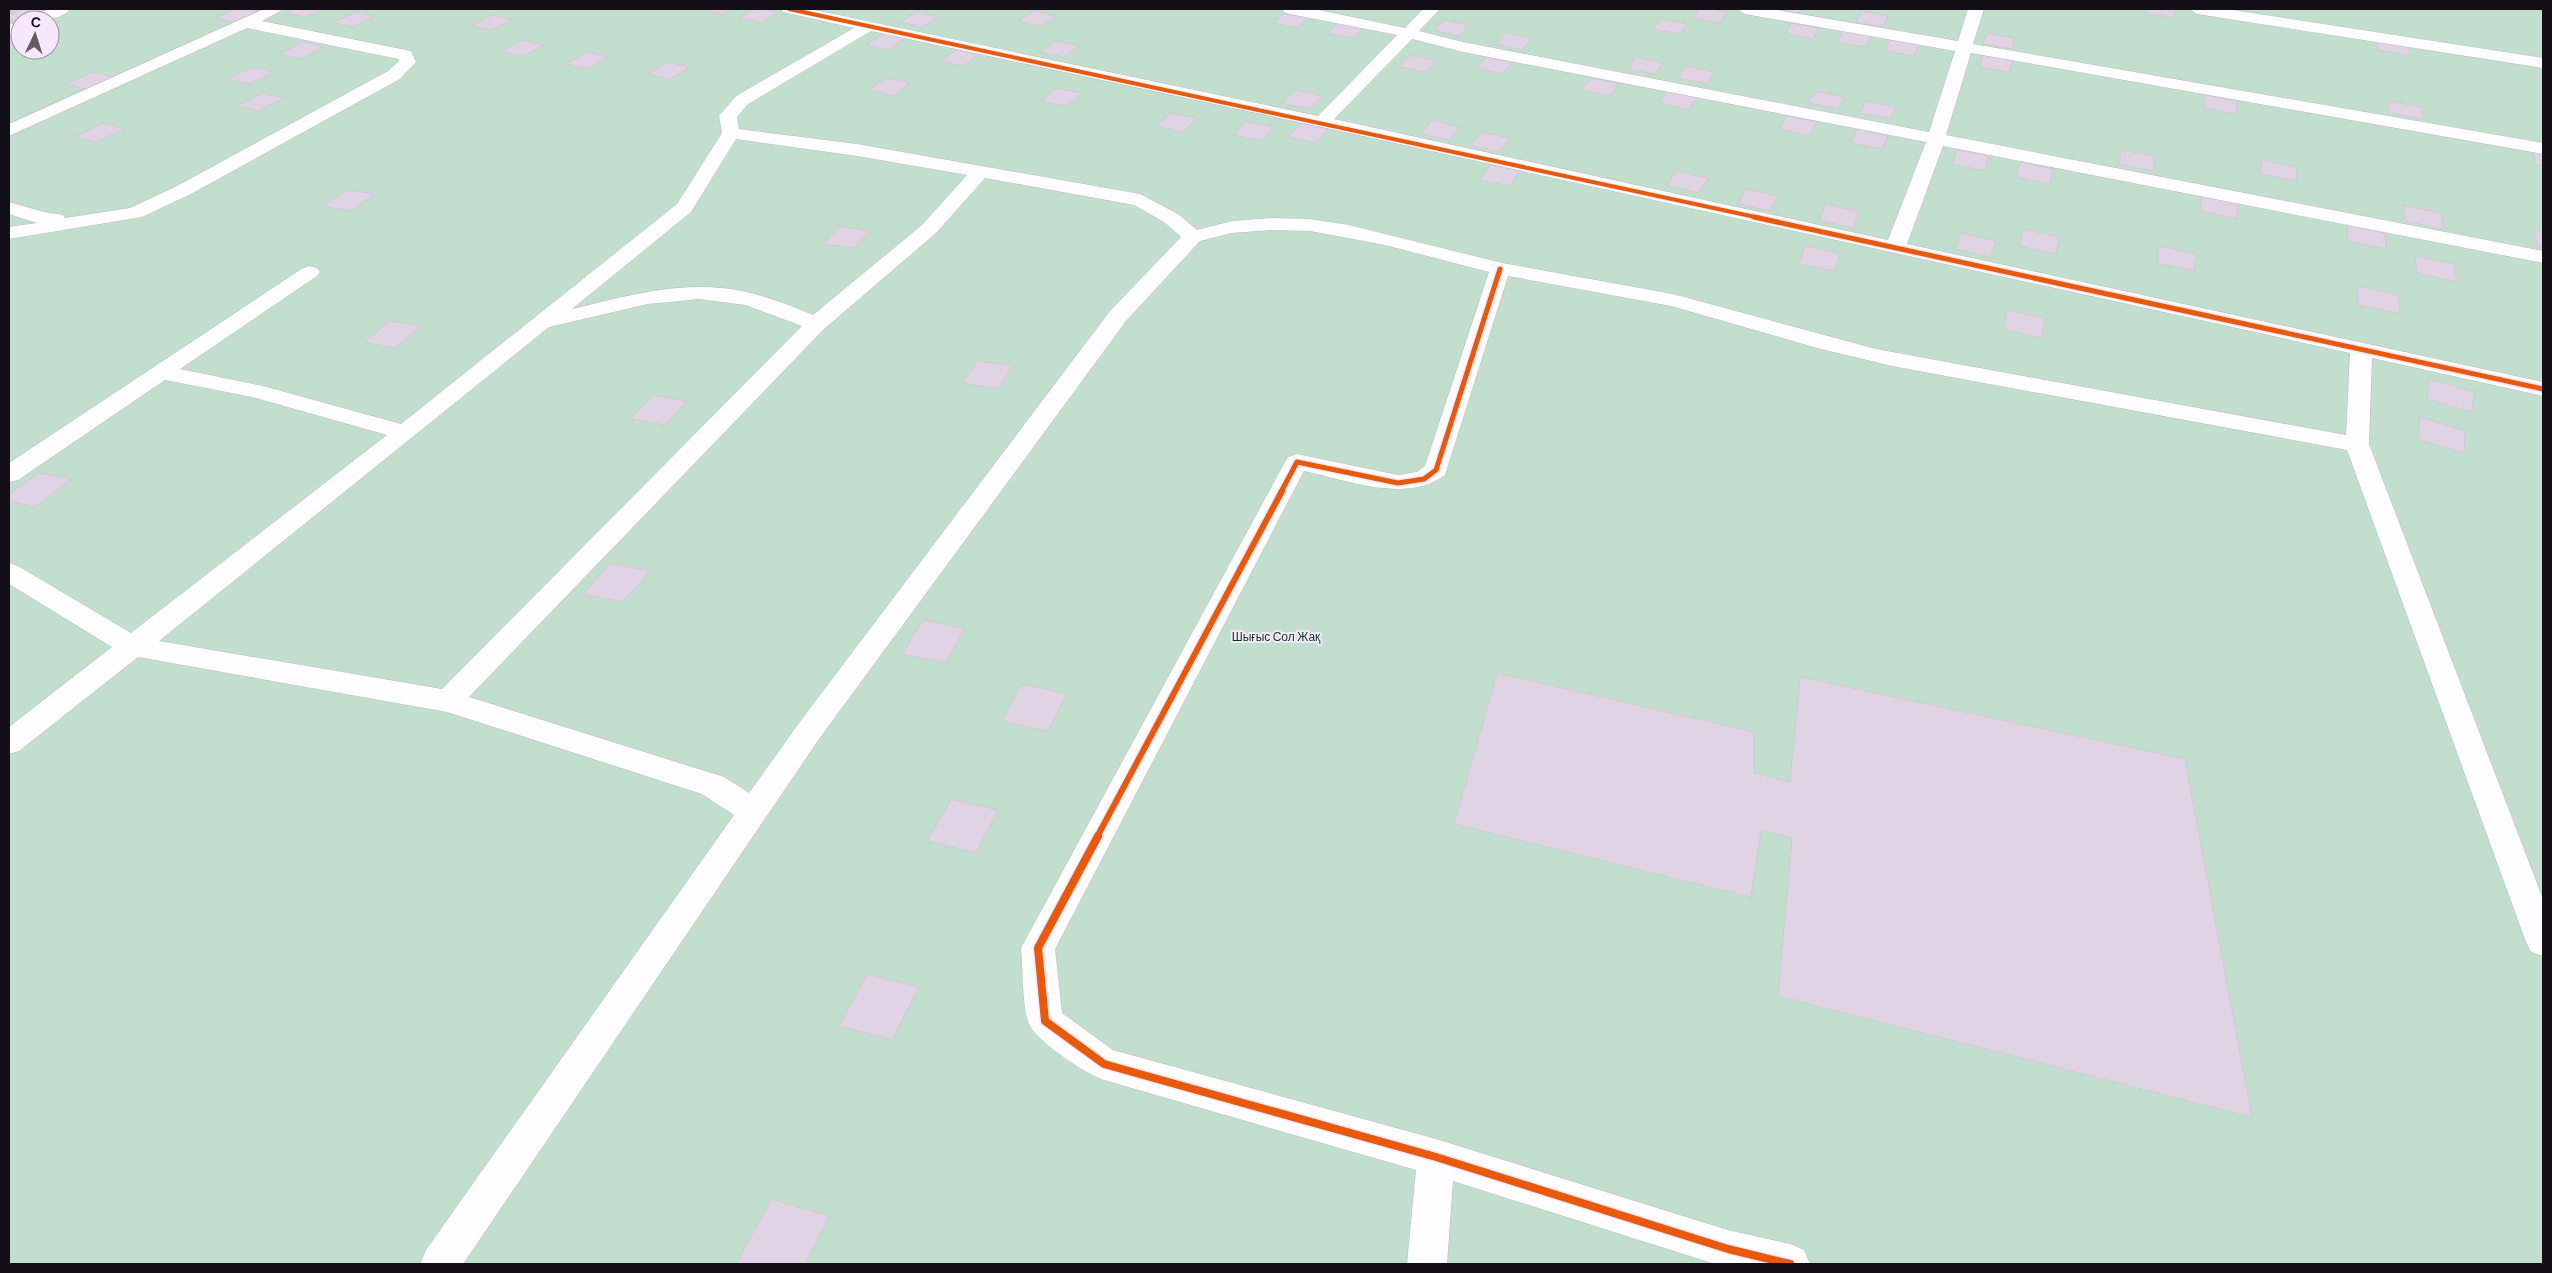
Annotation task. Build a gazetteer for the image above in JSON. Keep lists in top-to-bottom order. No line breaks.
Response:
{"parks":["Шығыс Сол Жақ"],"north":"top"}
